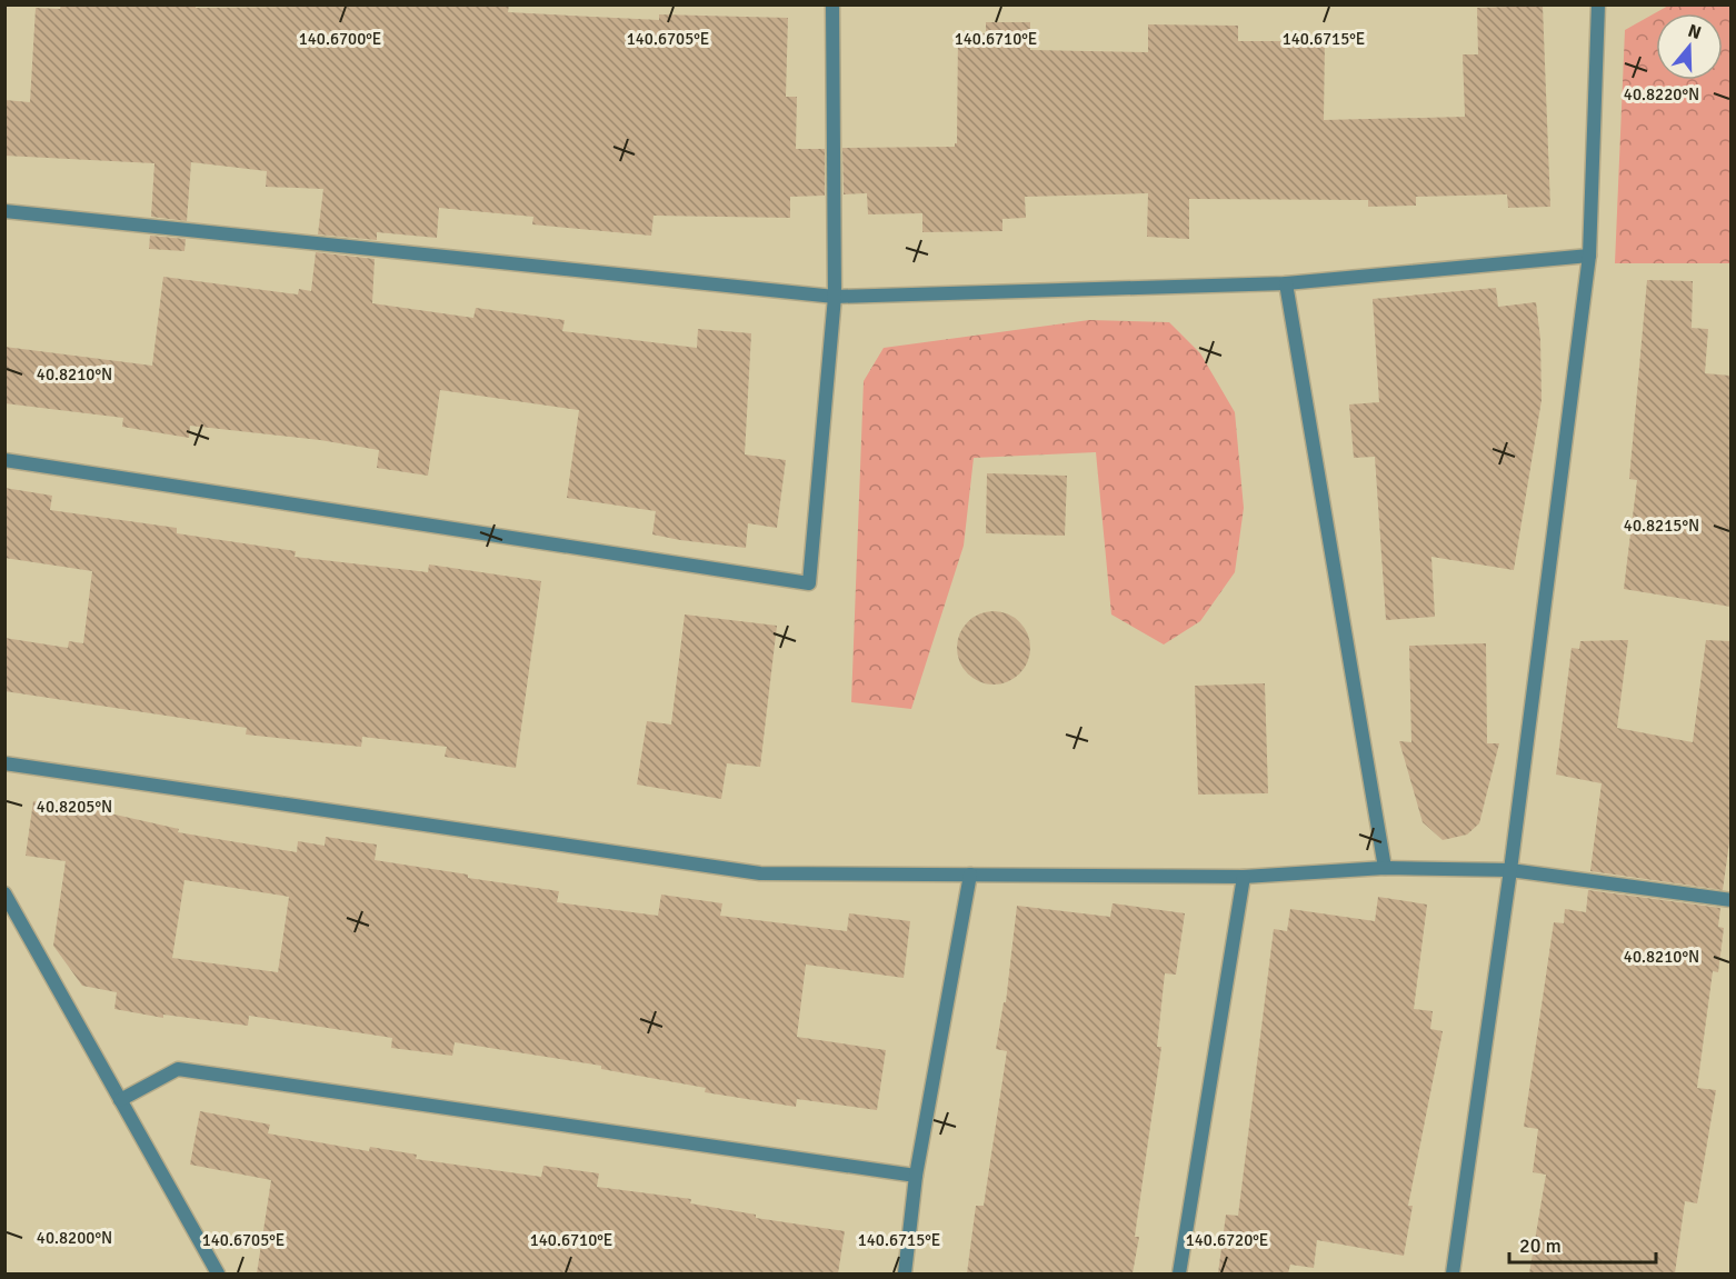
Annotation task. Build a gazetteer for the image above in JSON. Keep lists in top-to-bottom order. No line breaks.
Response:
{"scale_bar":"20 m","north":"top","coordinates":["140.6700°E","140.6705°E","140.6710°E","140.6715°E","40.8220°N","40.8210°N","40.8215°N","40.8205°N","40.8200°N","140.6720°E"]}
